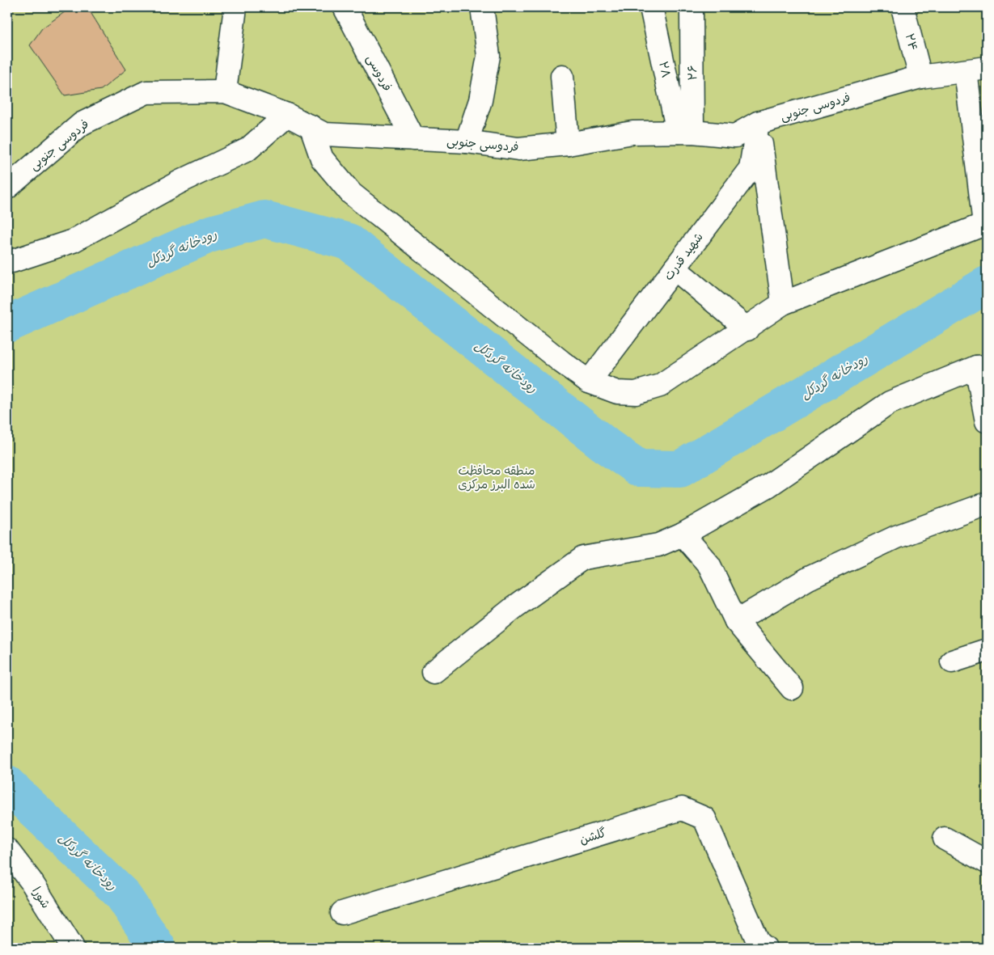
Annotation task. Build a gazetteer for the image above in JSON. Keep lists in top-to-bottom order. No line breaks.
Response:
{"streets":{"street":["۲۴","۲۸","فردوسی","۲۶","فردوسی جنوبی","شهید قدرت","گلشن","شورا"]},"crossings":[["۲۴","فردوسی جنوبی"],["۲۸","۲۶"],["۲۸","فردوسی جنوبی"],["فردوسی","فردوسی جنوبی"],["۲۶","فردوسی جنوبی"],["فردوسی جنوبی","شهید قدرت"]],"water":["رودخانه گردکل"],"parks":["منطقه محافظت شده البرز مرکزی"]}
